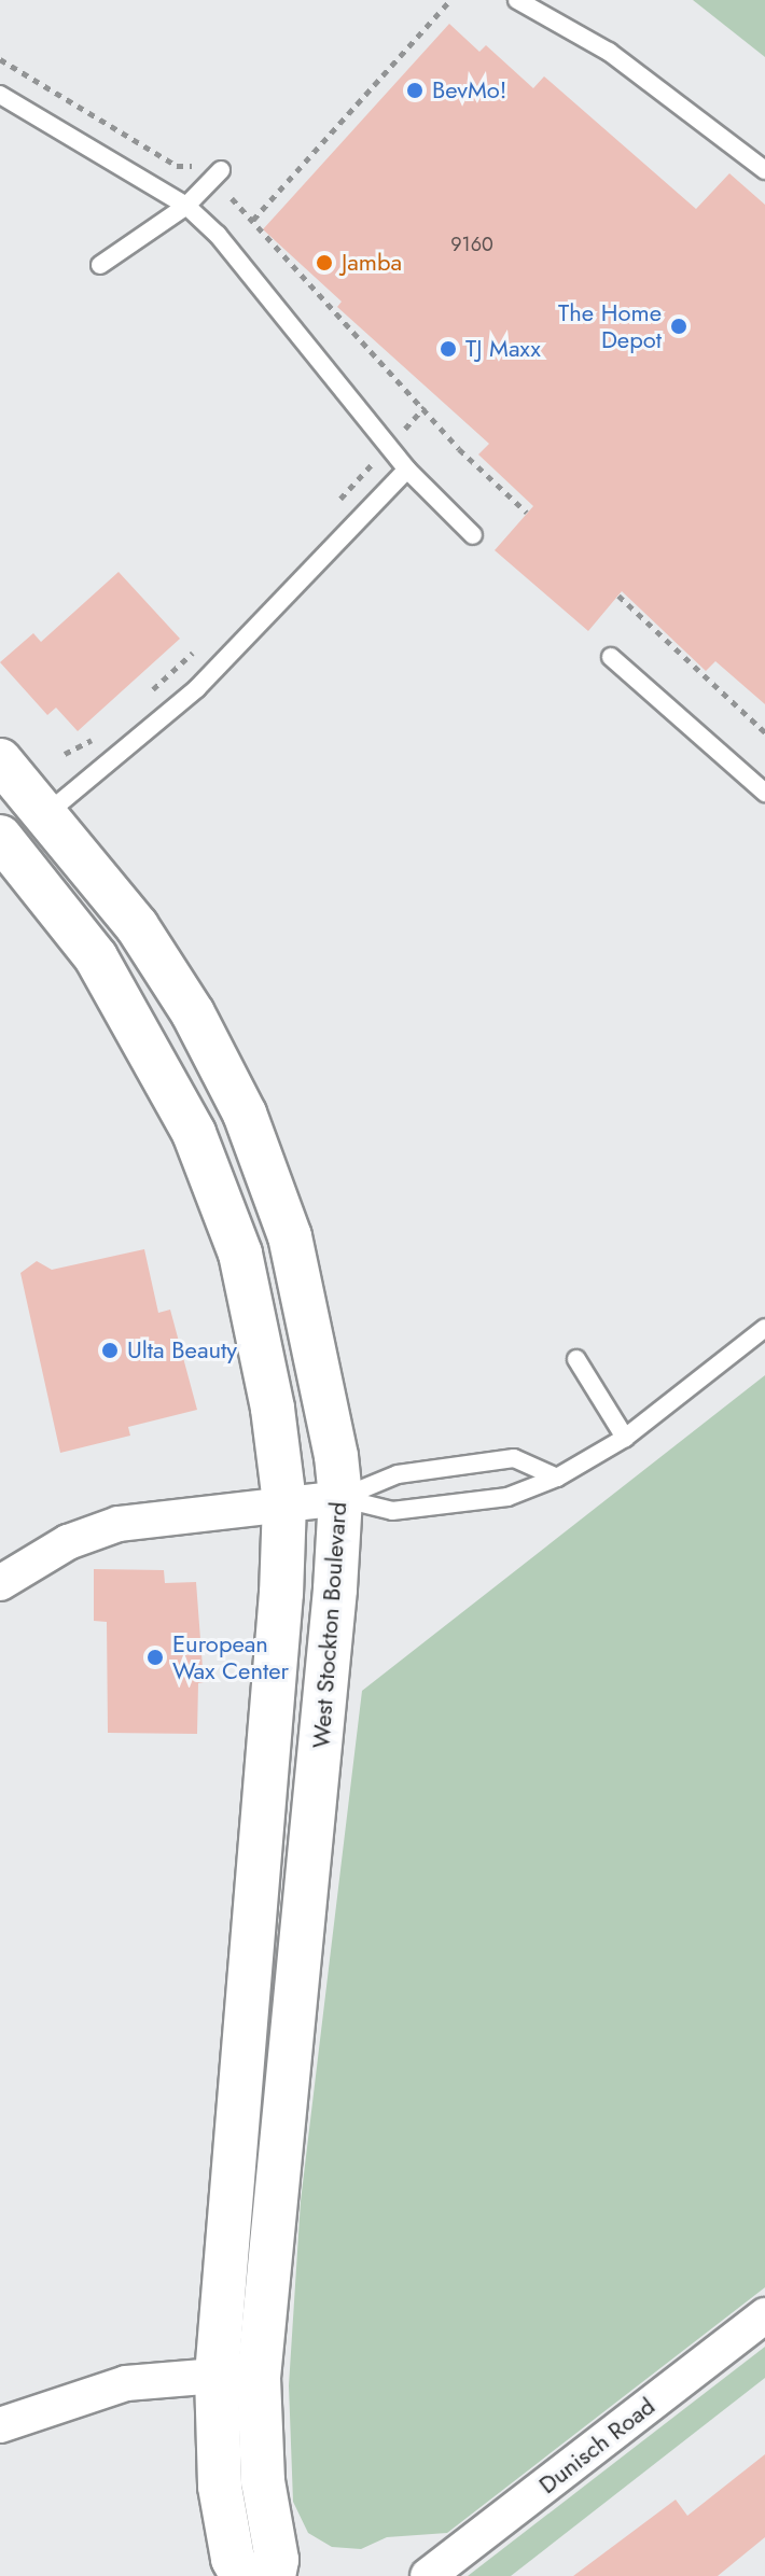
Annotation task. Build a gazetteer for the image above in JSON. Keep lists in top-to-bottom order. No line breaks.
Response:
{"streets":{"street":["West Stockton Boulevard","Dunisch Road"]},"places":["BevMo!","Jamba","The Home Depot","TJ Maxx","Ulta Beauty","European Wax Center"],"house_numbers":["9160"]}
